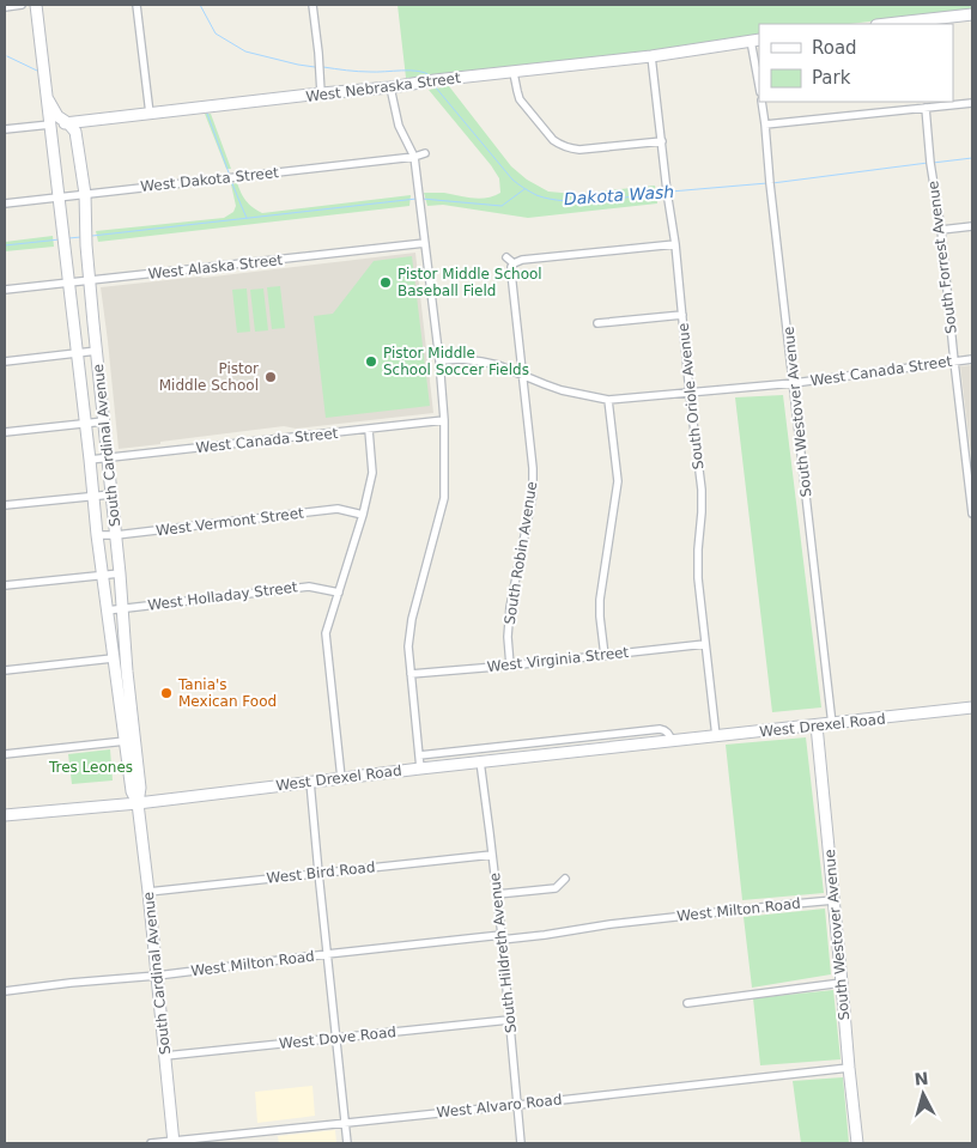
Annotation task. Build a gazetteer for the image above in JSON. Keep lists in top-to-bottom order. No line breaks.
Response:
{"streets":{"street":["West Nebraska Street","West Dakota Street","South Forrest Avenue","West Alaska Street","West Canada Street","South Oriole Avenue","South Westover Avenue","South Cardinal Avenue","West Vermont Street","South Robin Avenue","West Holladay Street","West Virginia Street","West Drexel Road","West Bird Road","West Milton Road","South Hildreth Avenue","West Dove Road","West Alvaro Road"]},"crossings":[["West Nebraska Street","South Oriole Avenue"],["West Nebraska Street","South Cardinal Avenue"],["West Dakota Street","South Cardinal Avenue"],["South Forrest Avenue","West Canada Street"],["West Alaska Street","South Cardinal Avenue"],["West Canada Street","South Oriole Avenue"],["West Canada Street","South Westover Avenue"],["West Canada Street","South Cardinal Avenue"],["West Canada Street","South Robin Avenue"],["South Oriole Avenue","West Virginia Street"],["South Oriole Avenue","West Drexel Road"],["South Westover Avenue","West Drexel Road"],["South Westover Avenue","West Milton Road"],["South Westover Avenue","West Alvaro Road"],["South Cardinal Avenue","West Vermont Street"],["South Cardinal Avenue","West Holladay Street"],["South Cardinal Avenue","West Drexel Road"],["South Cardinal Avenue","West Bird Road"],["South Cardinal Avenue","West Milton Road"],["South Cardinal Avenue","West Dove Road"],["South Cardinal Avenue","West Alvaro Road"],["South Robin Avenue","West Virginia Street"],["West Drexel Road","South Hildreth Avenue"],["West Bird Road","South Hildreth Avenue"],["West Milton Road","South Hildreth Avenue"],["South Hildreth Avenue","West Dove Road"],["South Hildreth Avenue","West Alvaro Road"]],"water":["Dakota Wash"],"parks":["Tres Leones"],"places":["Pistor Middle School Baseball Field","Pistor Middle School Soccer Fields","Pistor Middle School","Tania's Mexican Food"],"legend":["Road","Park"],"north":"top"}
